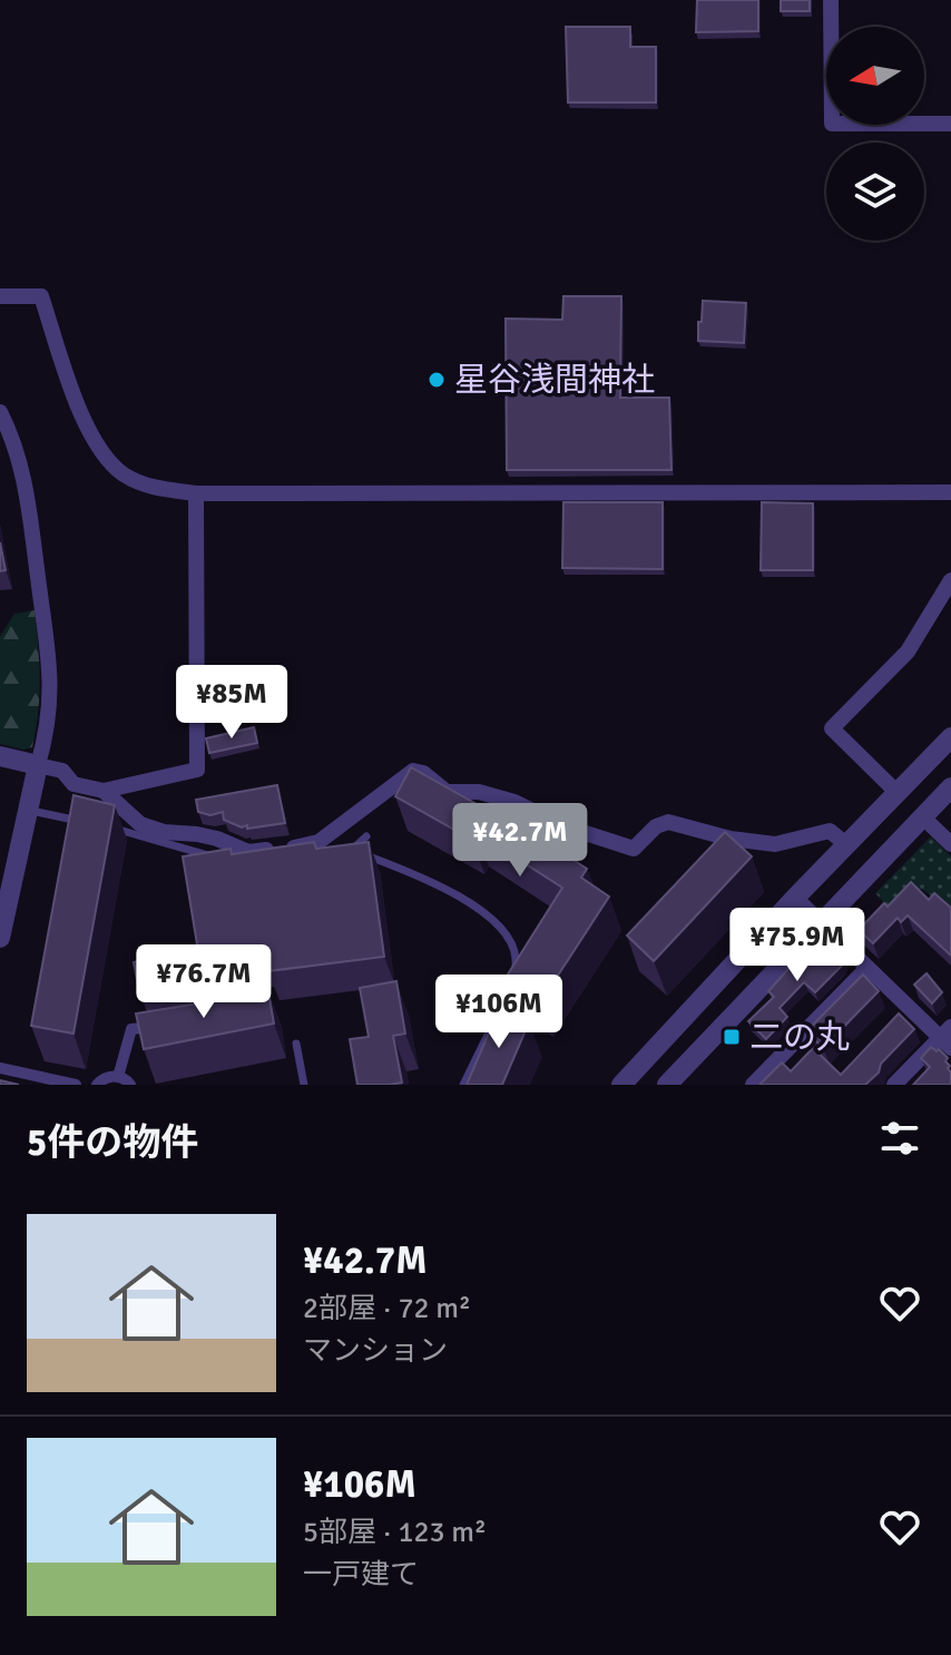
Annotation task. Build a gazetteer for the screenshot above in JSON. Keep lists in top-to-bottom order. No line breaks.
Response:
{"places":{"other":["星谷浅間神社"],"transit":["二の丸"]},"north":"left","page":{"price":["¥85M","¥42.7M","¥75.9M","¥76.7M","¥106M"],"heading":"5件の物件","list":[{"name":"¥42.7M","note":"2部屋 · 72 m² · マンション"},{"name":"¥106M","note":"5部屋 · 123 m² · 一戸建て"}]}}
